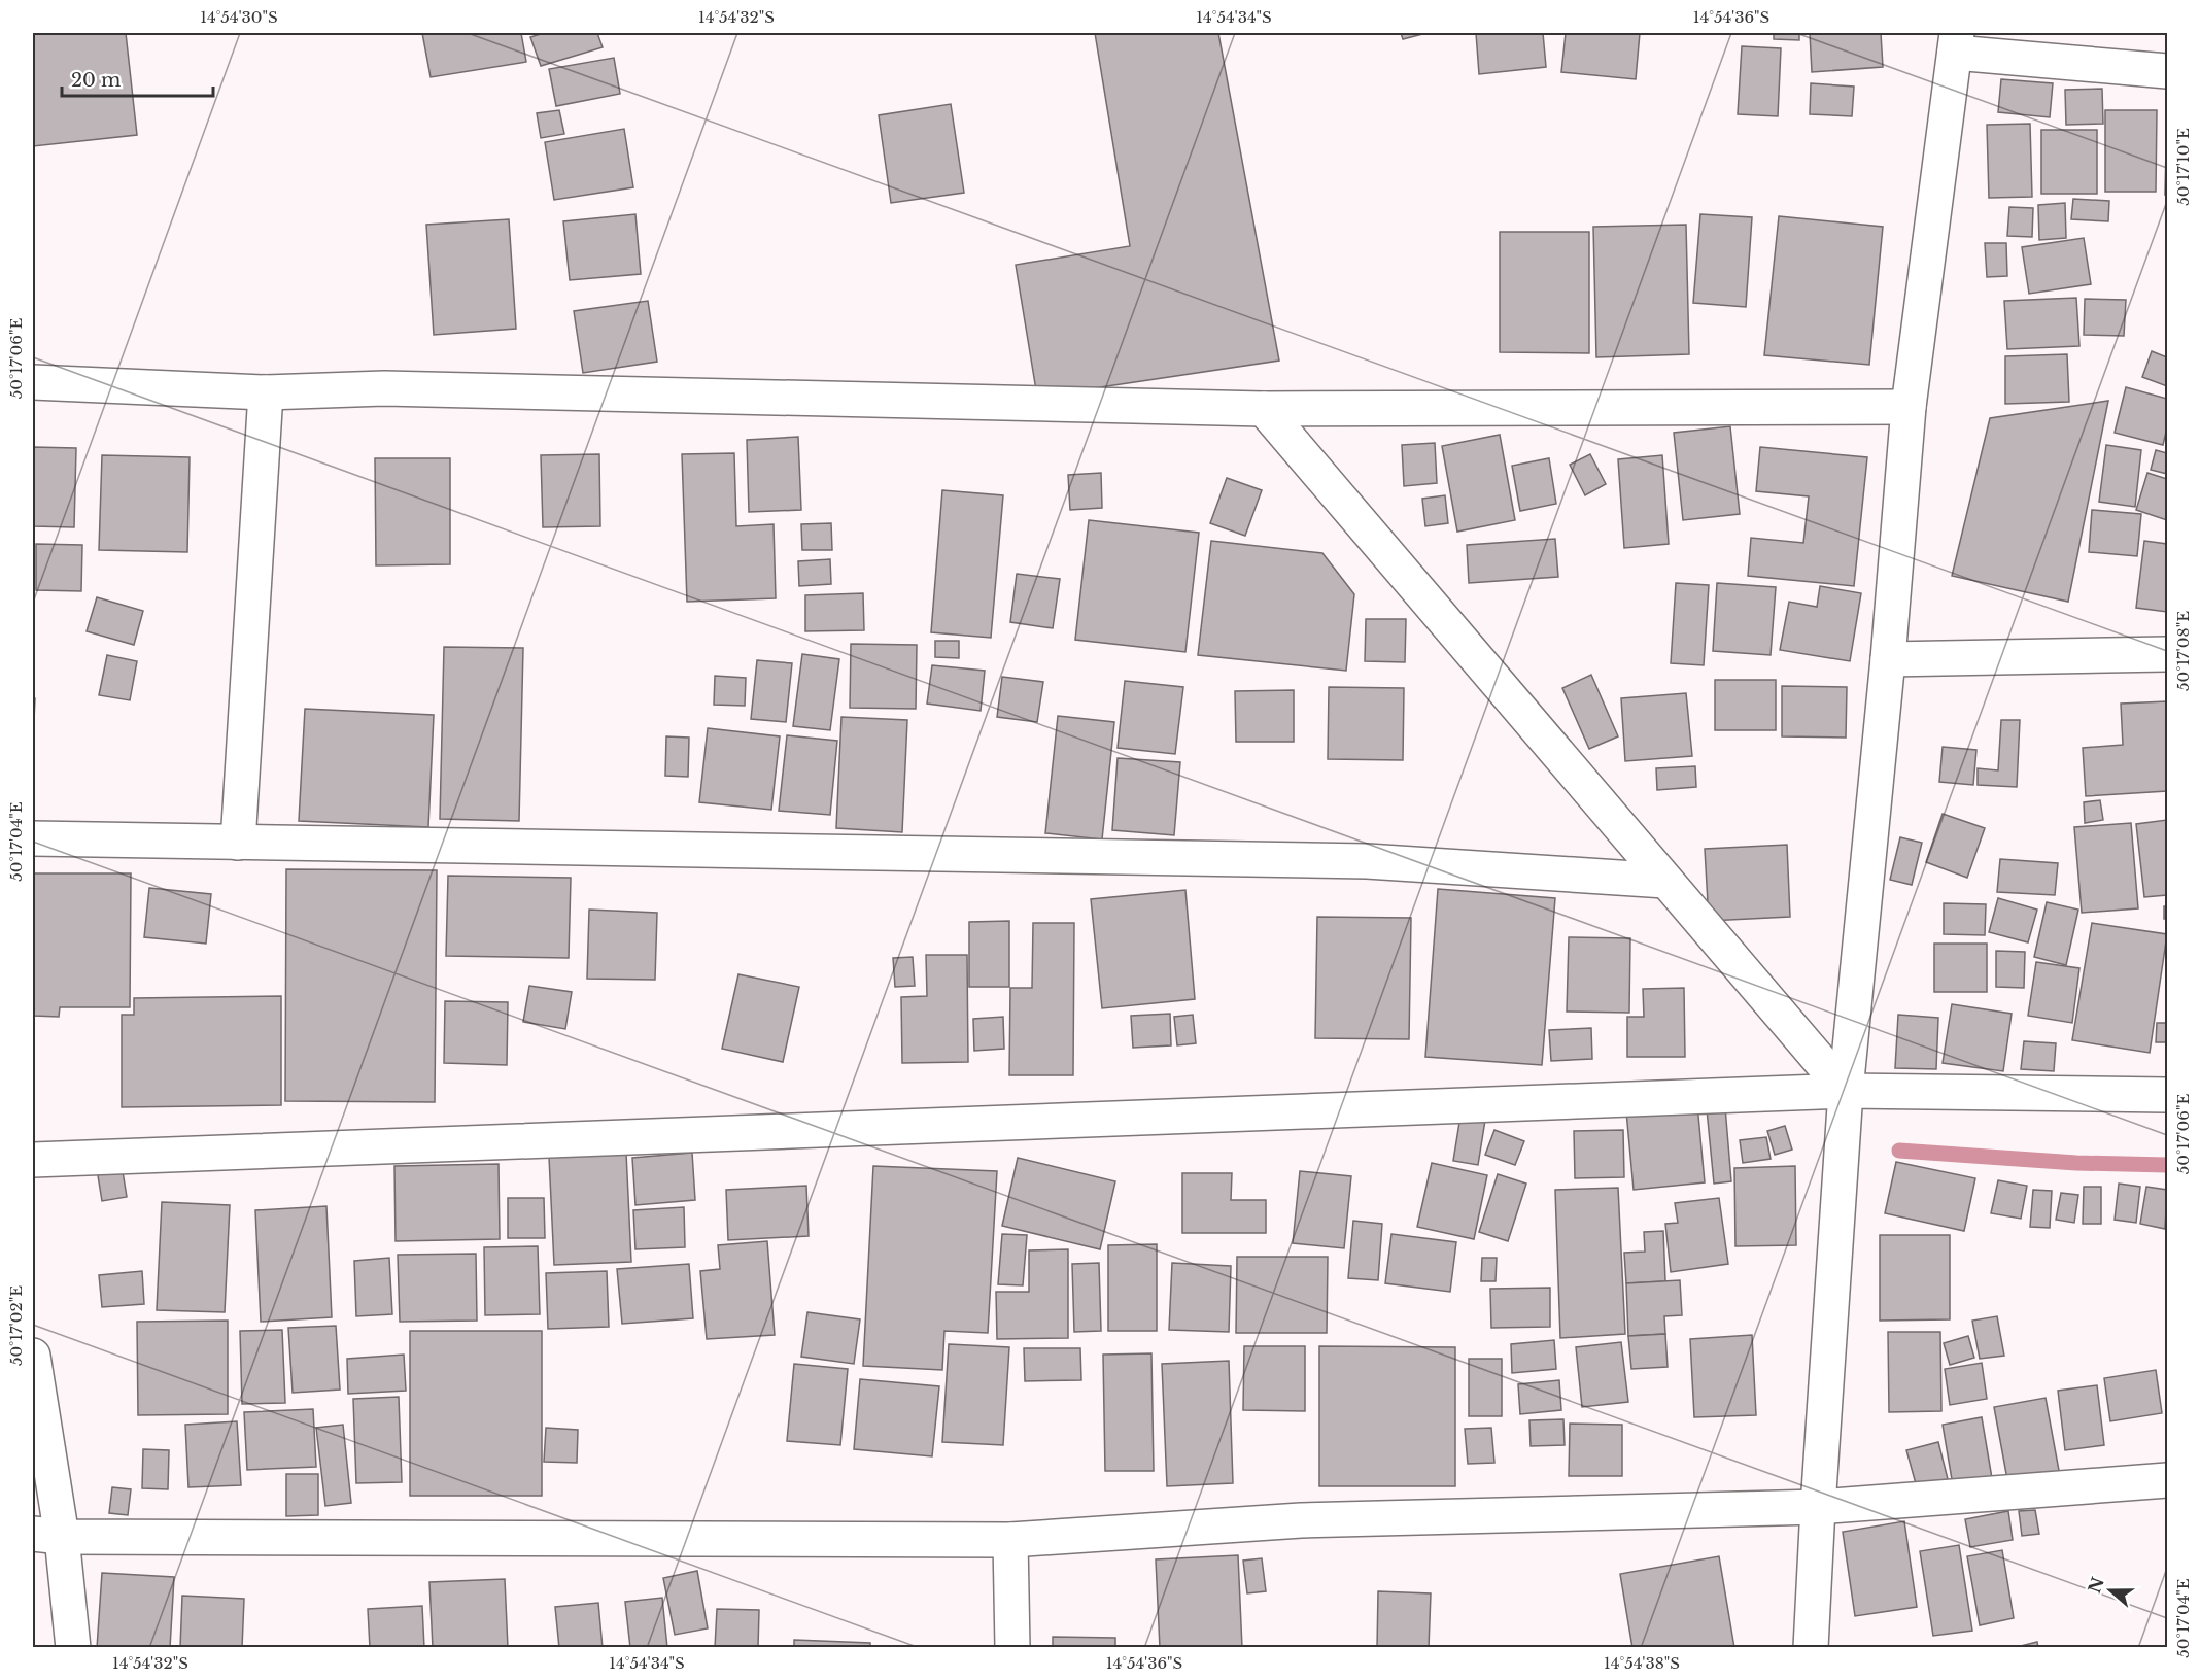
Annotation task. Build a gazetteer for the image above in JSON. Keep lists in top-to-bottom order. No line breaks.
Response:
{"scale_bar":"20 m","north":"left","coordinates":["14°54'30\"S","14°54'32\"S","14°54'34\"S","14°54'36\"S","50°17'10\"E","50°17'06\"E","50°17'08\"E","50°17'04\"E","50°17'02\"E","14°54'38\"S"]}
